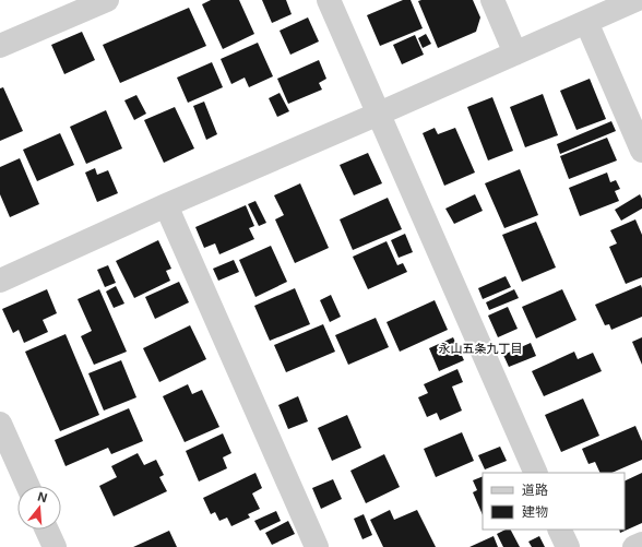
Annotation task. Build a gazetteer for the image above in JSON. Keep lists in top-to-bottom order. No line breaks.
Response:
{"districts":["永山五条九丁目"],"legend":["道路","建物"],"north":"top"}
